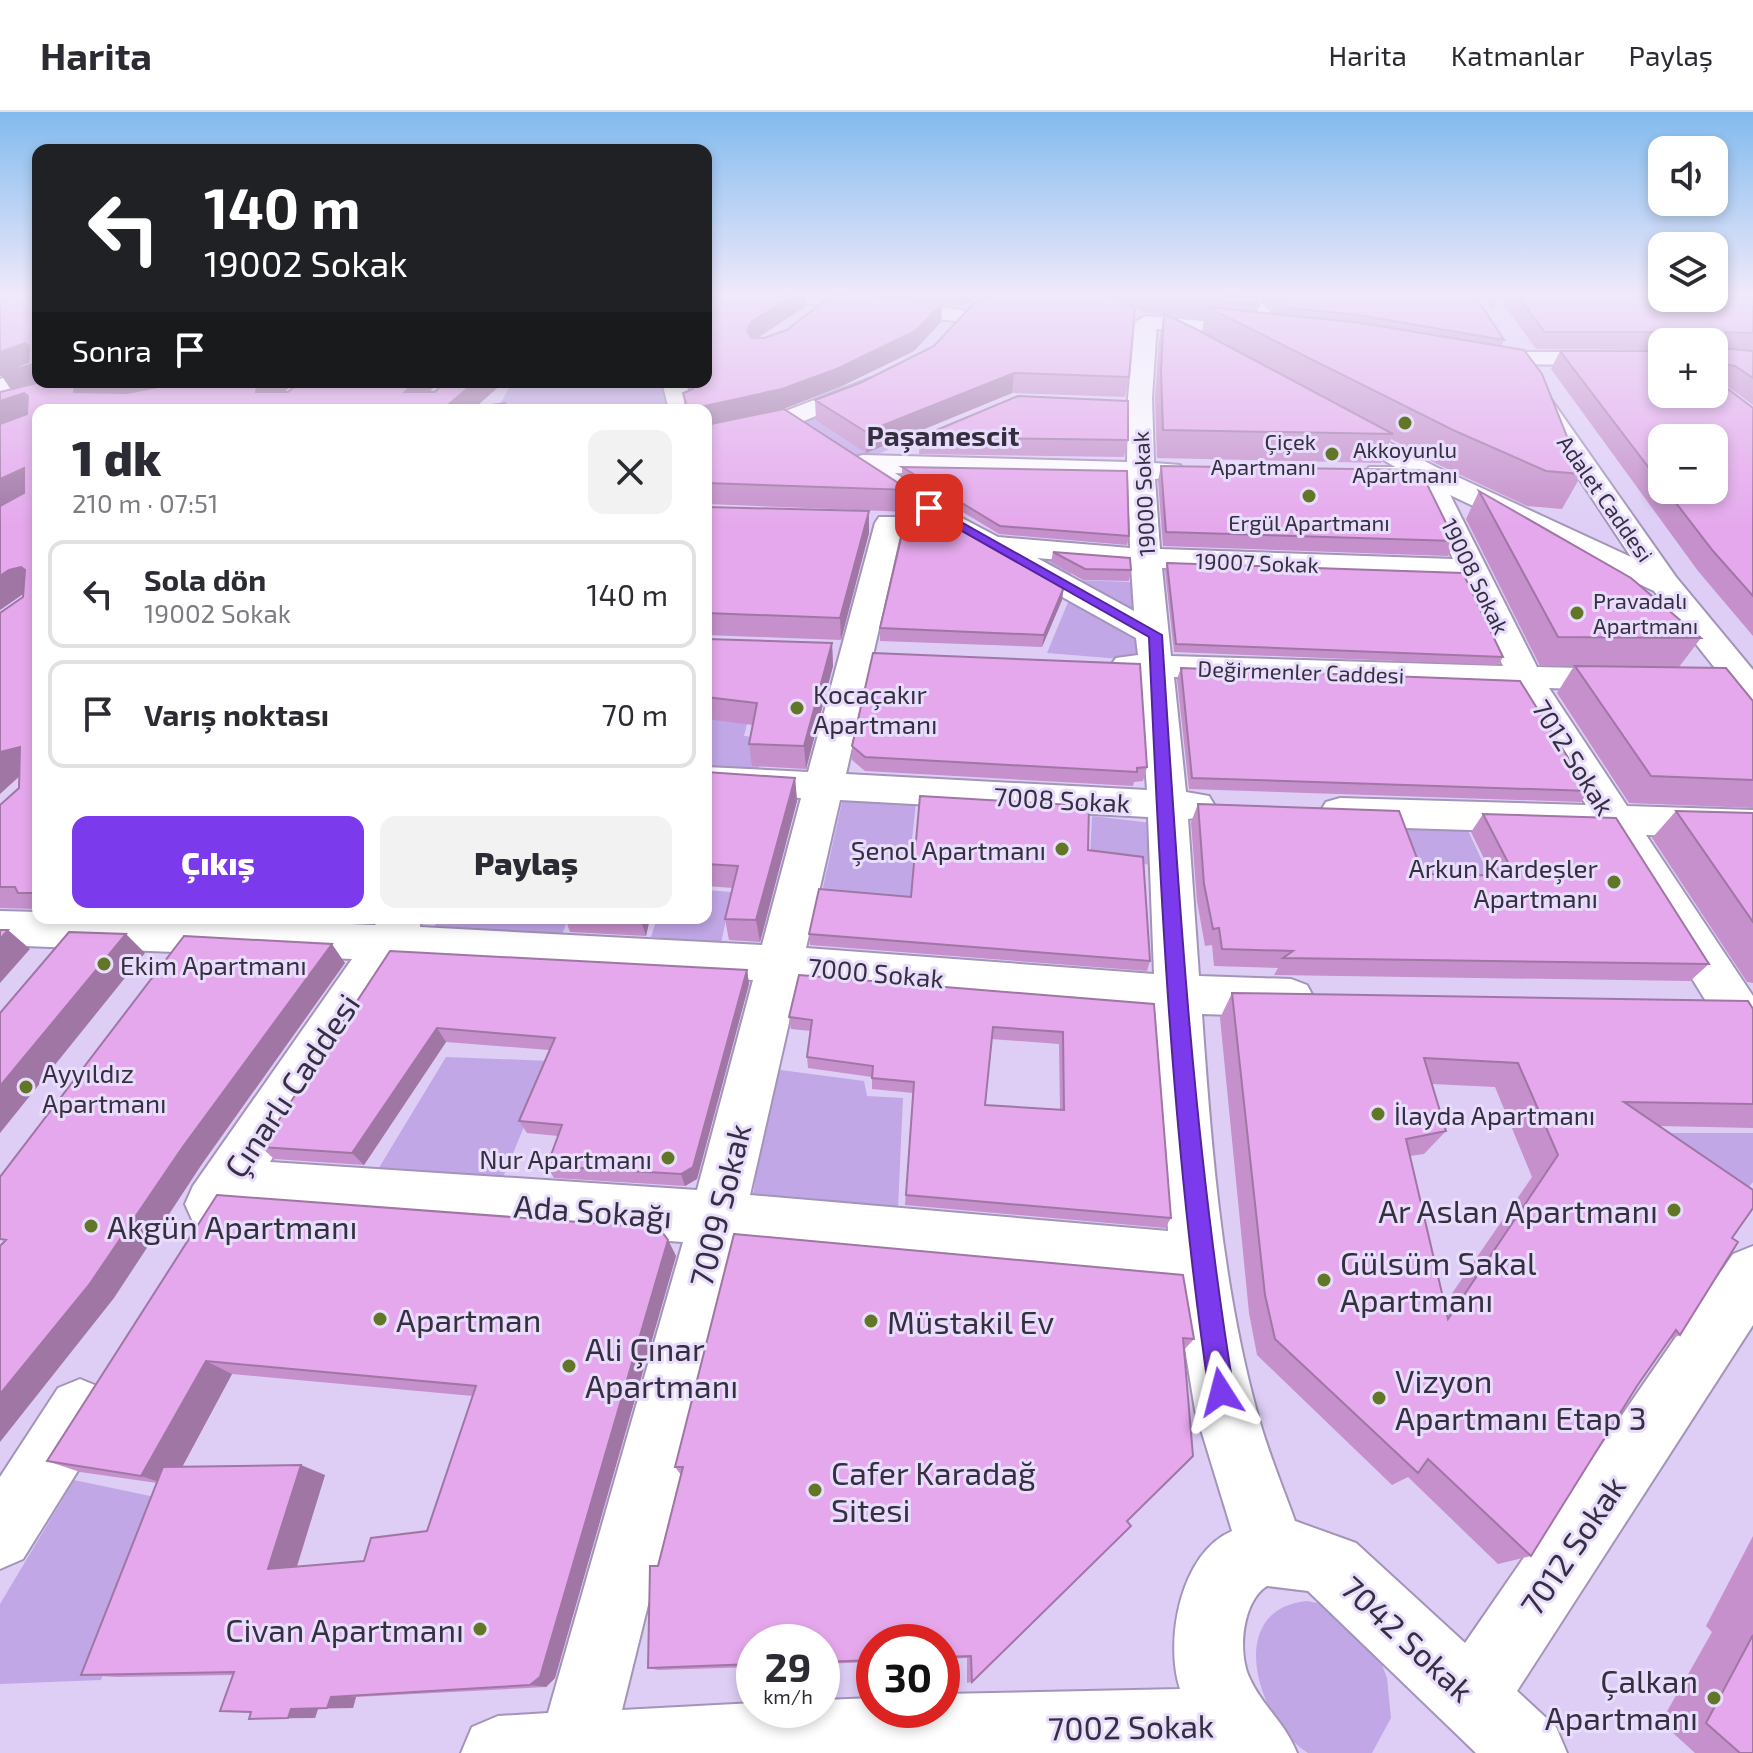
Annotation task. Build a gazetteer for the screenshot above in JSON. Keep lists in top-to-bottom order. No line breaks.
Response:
{"streets":{"street":["19000 Sokak","Adalet Caddesi","19007 Sokak","19008 Sokak","Değirmenler Caddesi","7012 Sokak","7008 Sokak","7000 Sokak","Çınarlı Caddesi","7009 Sokak","Ada Sokağı","7042 Sokak","7002 Sokak"]},"crossings":[["19000 Sokak","19007 Sokak"],["19000 Sokak","Değirmenler Caddesi"],["Adalet Caddesi","Değirmenler Caddesi"],["19007 Sokak","19008 Sokak"],["19008 Sokak","Değirmenler Caddesi"],["19008 Sokak","7012 Sokak"],["Değirmenler Caddesi","7012 Sokak"],["7012 Sokak","7042 Sokak"],["7008 Sokak","7009 Sokak"],["7000 Sokak","Çınarlı Caddesi"],["7000 Sokak","7009 Sokak"],["Çınarlı Caddesi","Ada Sokağı"],["7009 Sokak","Ada Sokağı"],["7009 Sokak","7002 Sokak"]],"districts":["Paşamescit"],"places":["Akkoyunlu Apartmanı","Çiçek Apartmanı","Ergül Apartmanı","Pravadalı Apartmanı","Kocaçakır Apartmanı","Şenol Apartmanı","Arkun Kardeşler Apartmanı","Ekim Apartmanı","Ayyıldız Apartmanı","İlayda Apartmanı","Nur Apartmanı","Ar Aslan Apartmanı","Akgün Apartmanı","Gülsüm Sakal Apartmanı","Apartman","Müstakil Ev","Ali Çınar Apartmanı","Vizyon Apartmanı Etap 3","Cafer Karadağ Sitesi","Civan Apartmanı","Çalkan Apartmanı"],"page":{"header":"Harita","nav":["Harita","Katmanlar","Paylaş"],"map_buttons":["+","−"],"turn":["140 m","19002 Sokak"],"then":"Sonra","heading":["1 dk","210 m · 07:51"],"list":[{"name":"Sola dön","note":"19002 Sokak","value":"140 m"},{"name":"Varış noktası","value":"70 m"}],"buttons":["Çıkış","Paylaş"],"speed":"29 km/h","limit":"30"}}
